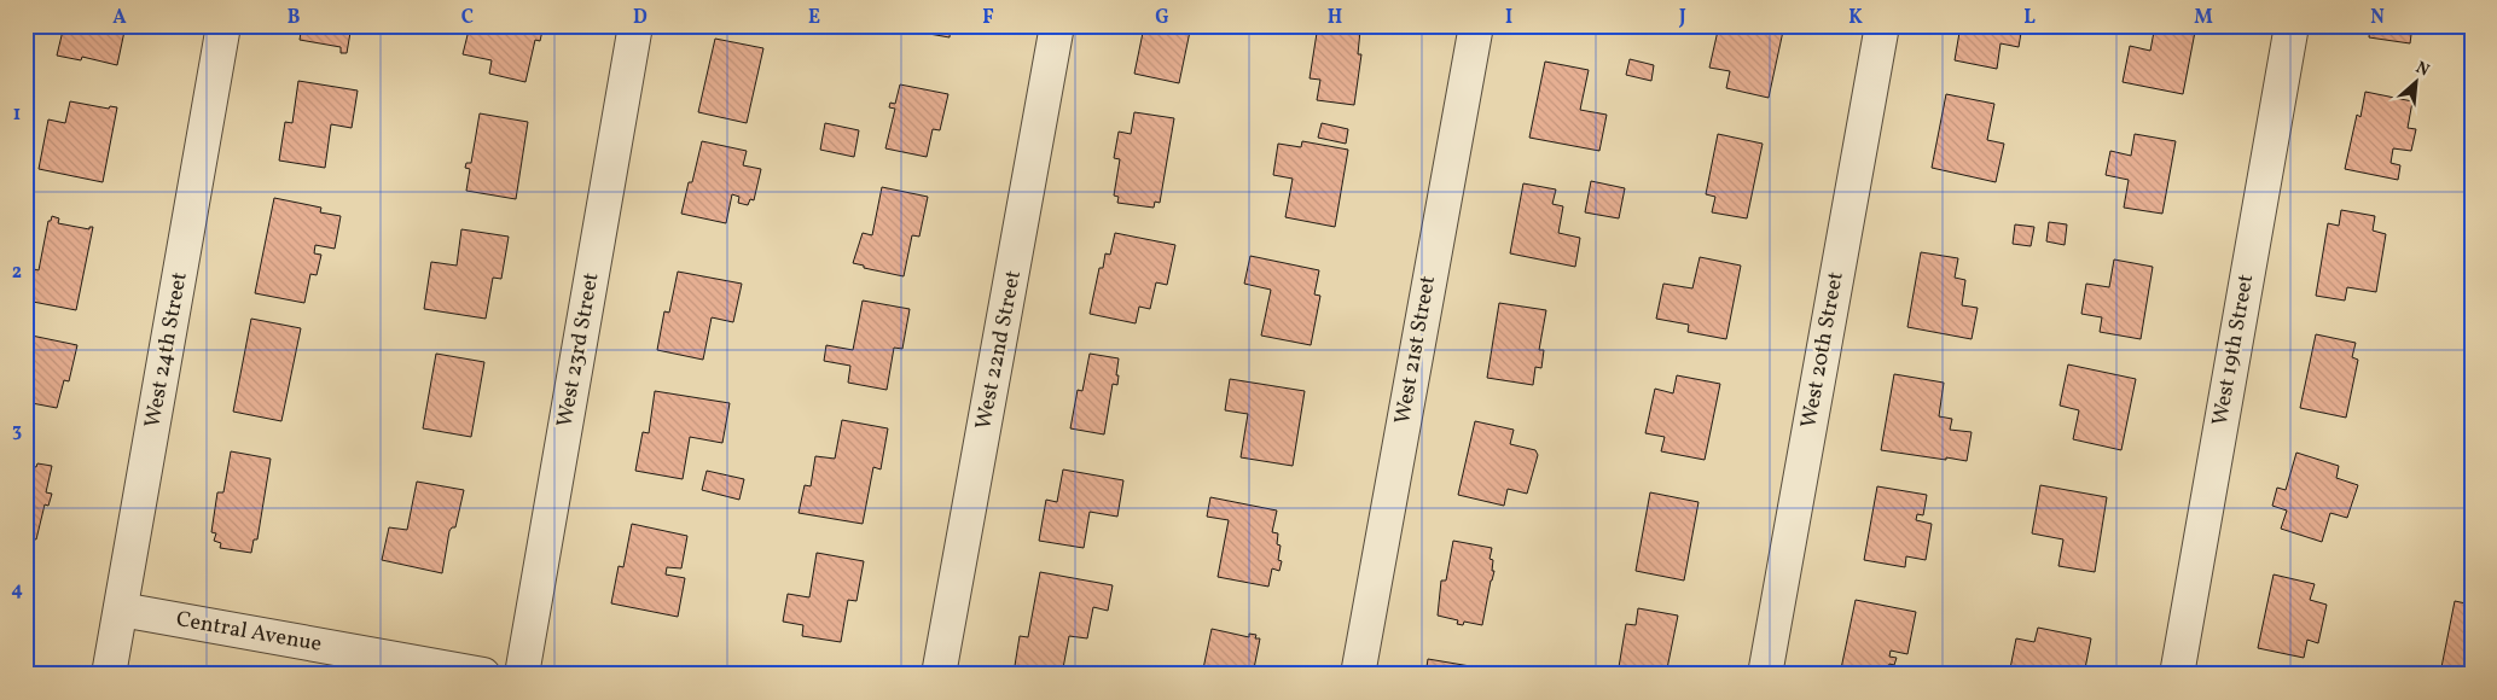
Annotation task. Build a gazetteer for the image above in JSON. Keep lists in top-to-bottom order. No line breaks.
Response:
{"streets":{"street":["West 24th Street","West 23rd Street","West 22nd Street","West 21st Street","West 20th Street","West 19th Street","Central Avenue"]},"crossings":[["West 24th Street","Central Avenue"]],"north":"top right","grid":{"columns":["A","B","C","D","E","F","G","H","I","J","K","L","M","N"],"rows":["1","2","3","4"]}}
